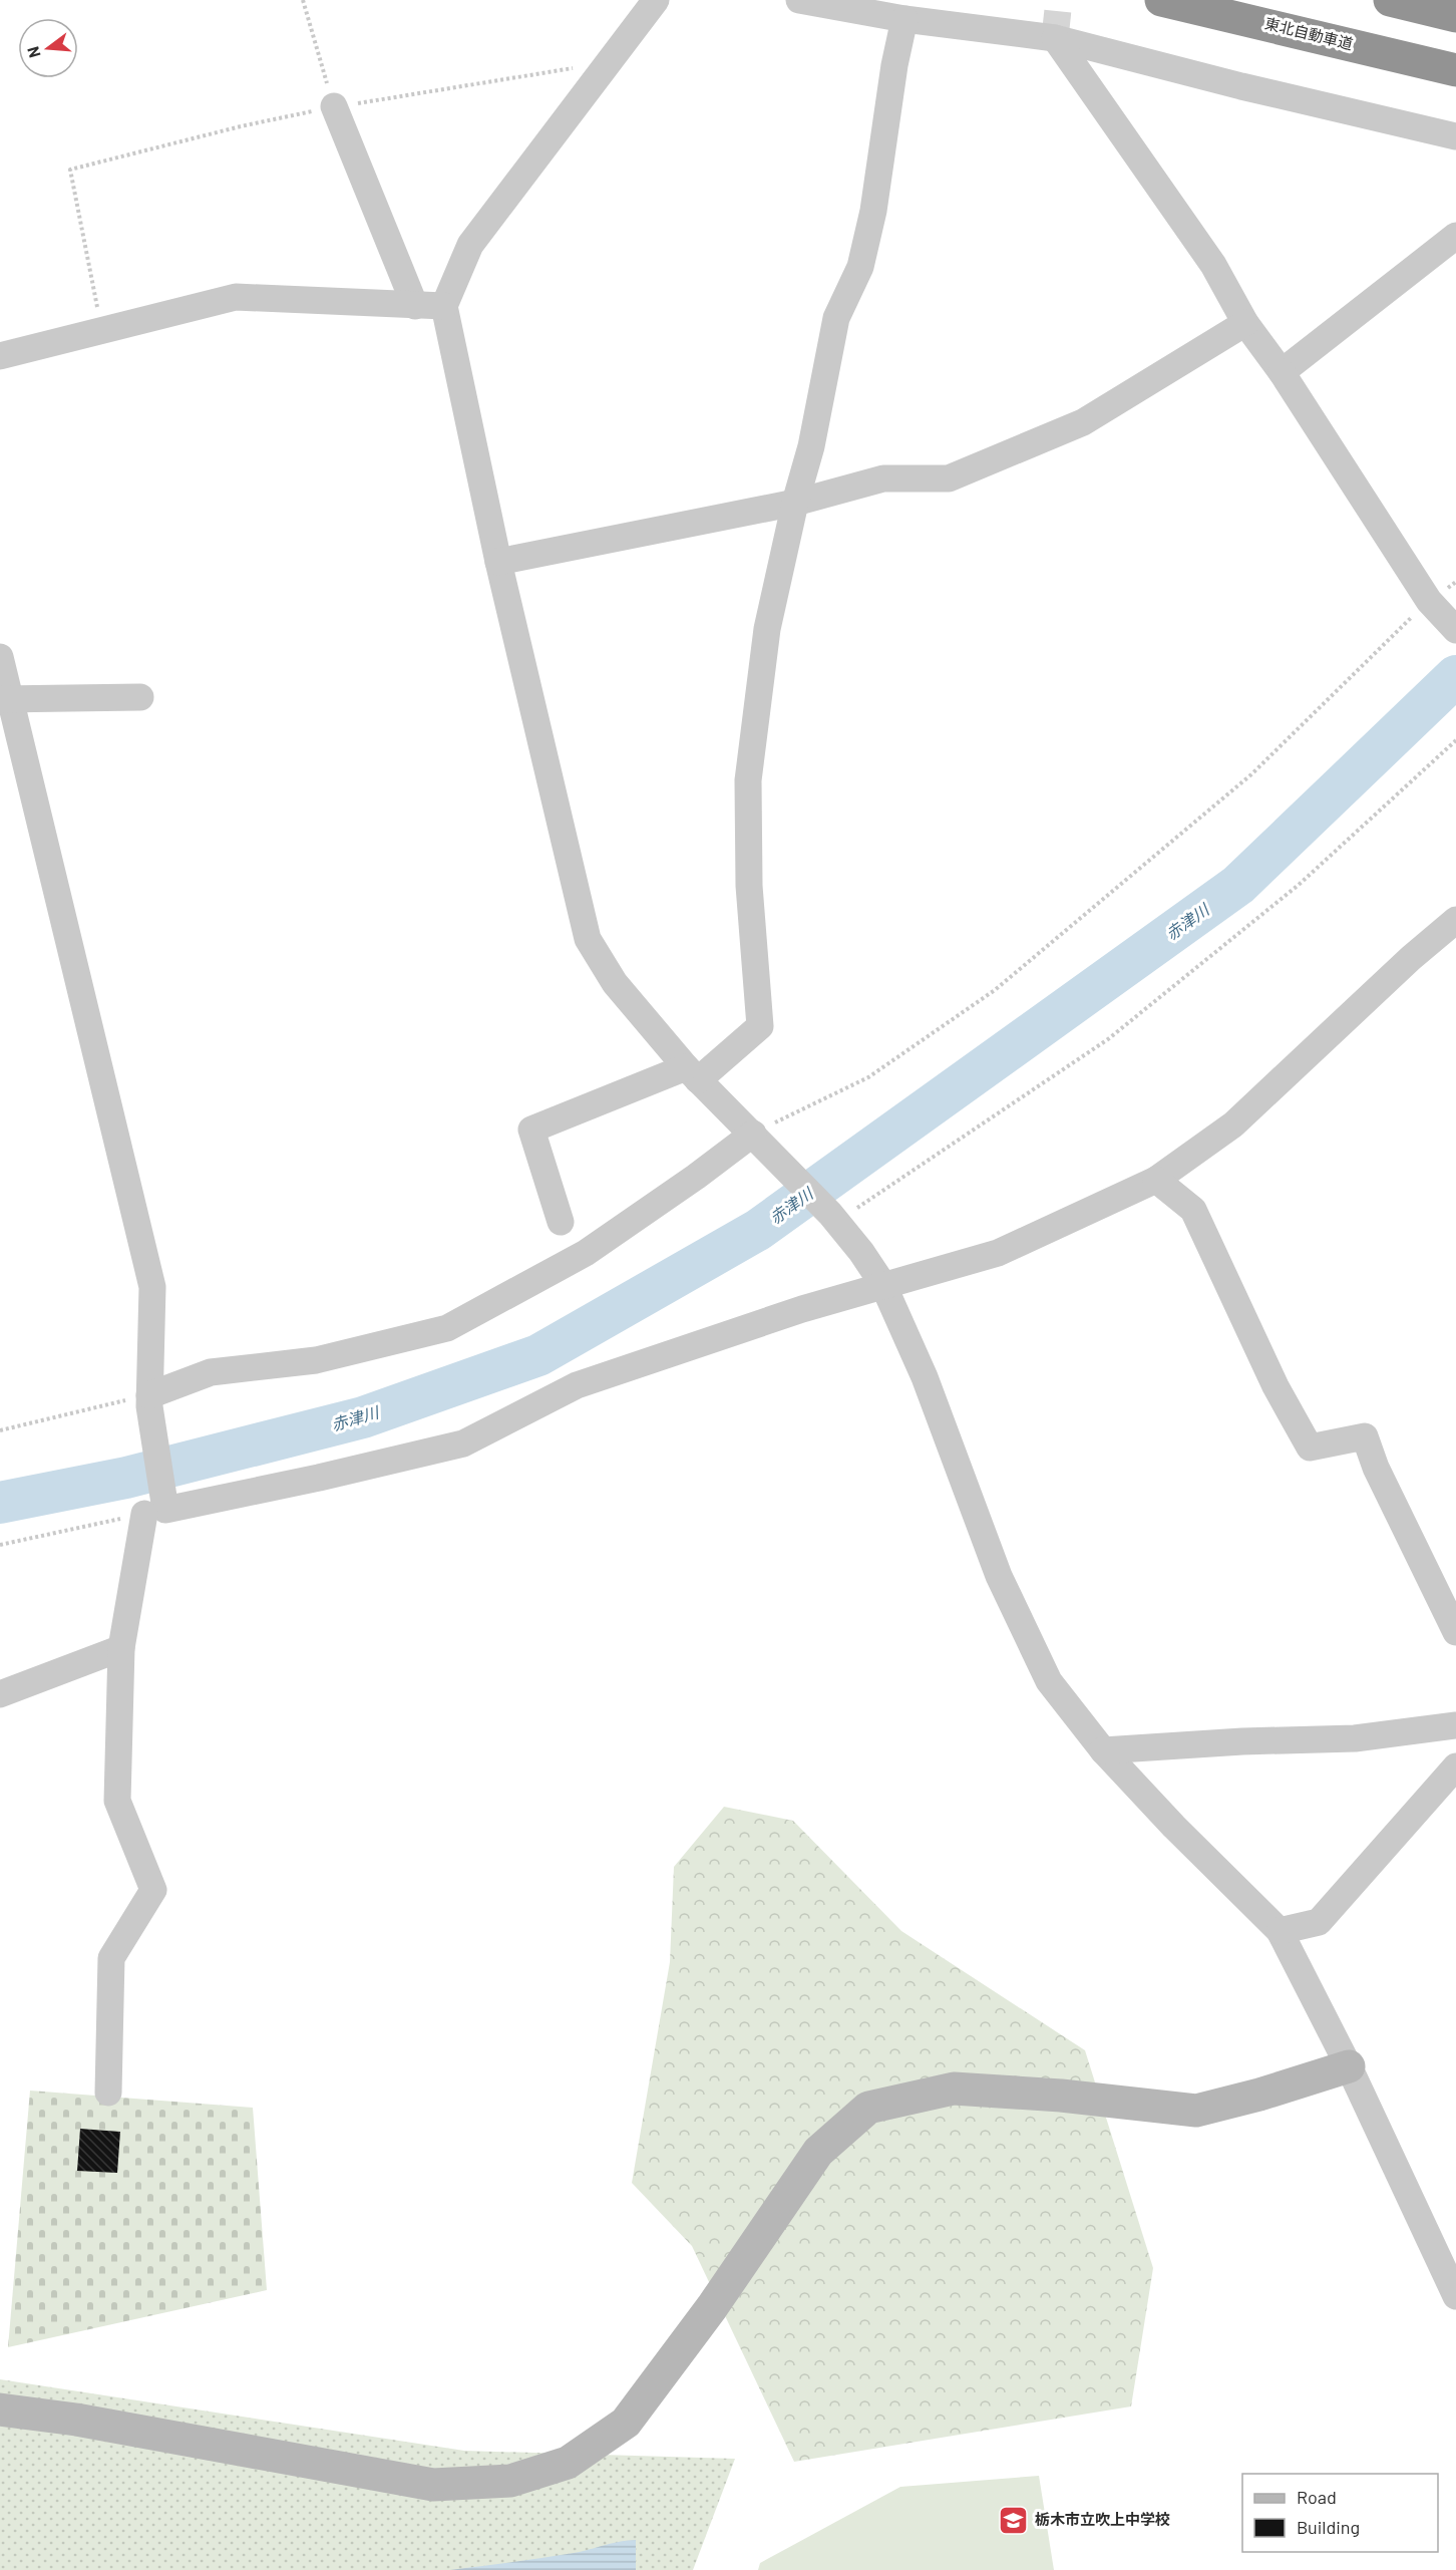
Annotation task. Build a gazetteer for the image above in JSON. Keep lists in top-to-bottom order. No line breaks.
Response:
{"streets":{"highway":["東北自動車道"]},"water":["赤津川"],"places":{"school or university":["栃木市立吹上中学校"]},"legend":["Road","Building"],"north":"left"}
